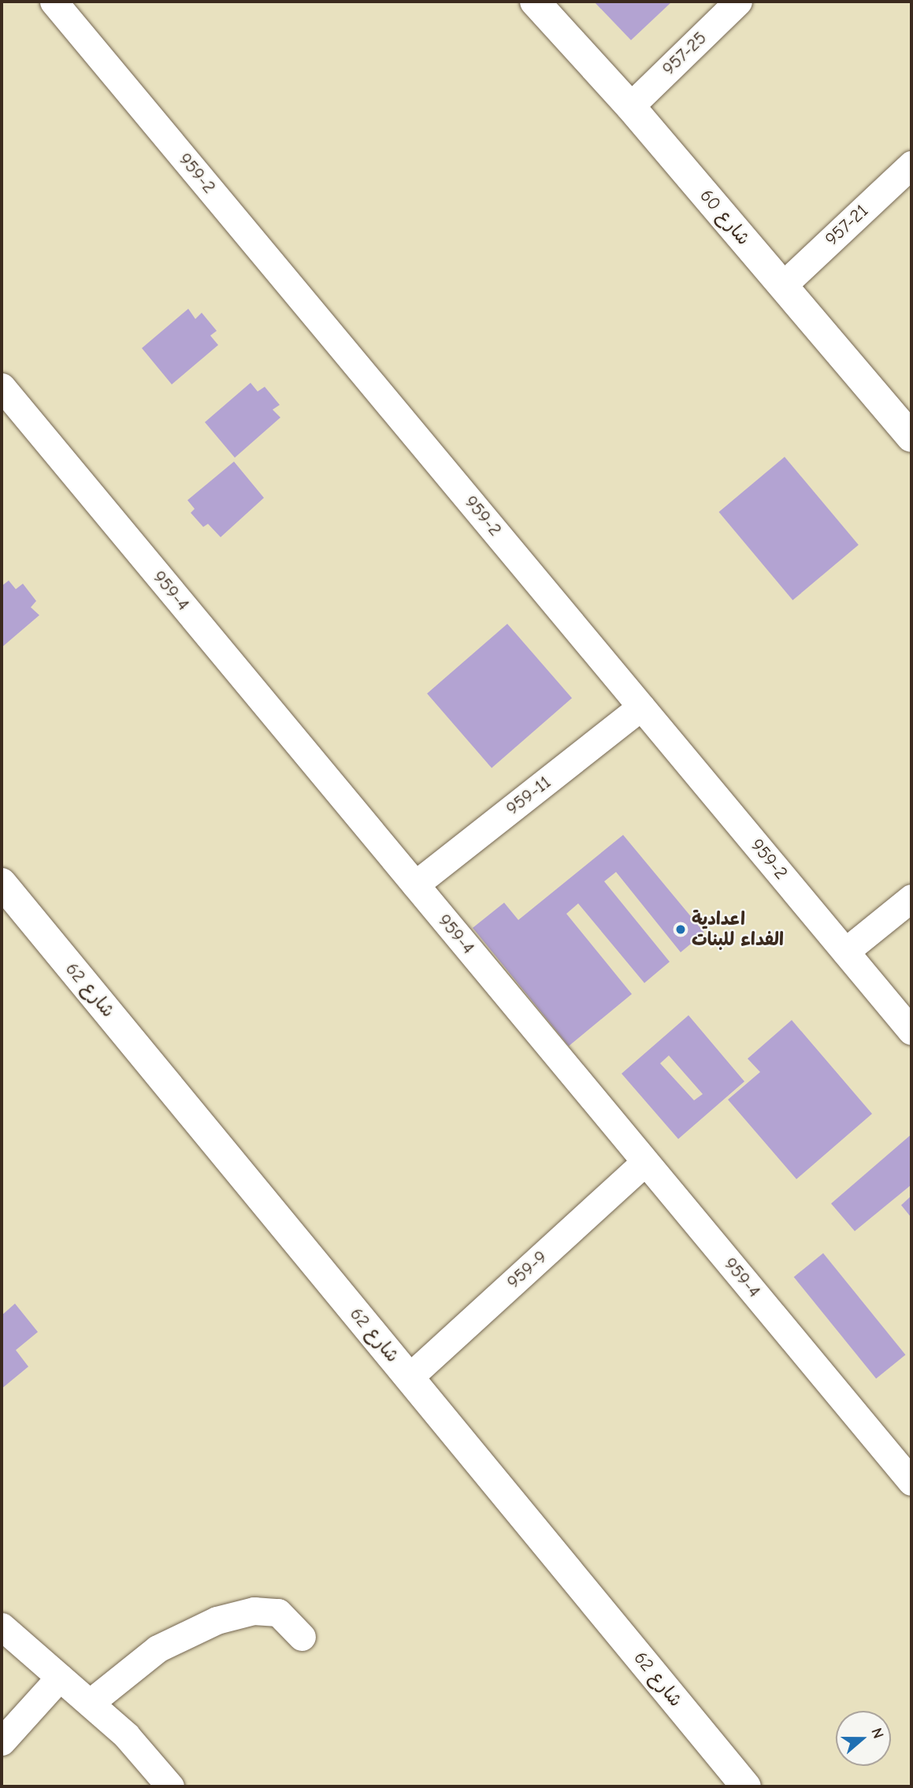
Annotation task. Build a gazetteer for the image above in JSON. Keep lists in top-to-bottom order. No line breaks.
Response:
{"streets":{"street":["957-25","959-2","شارع 60","957-21","959-4","959-11","شارع 62","959-9"]},"crossings":[["957-25","شارع 60"],["959-2","959-11"],["شارع 60","957-21"],["959-4","959-11"],["959-4","959-9"],["شارع 62","959-9"]],"places":["اعدادية الفداء للبنات"],"north":"right"}
